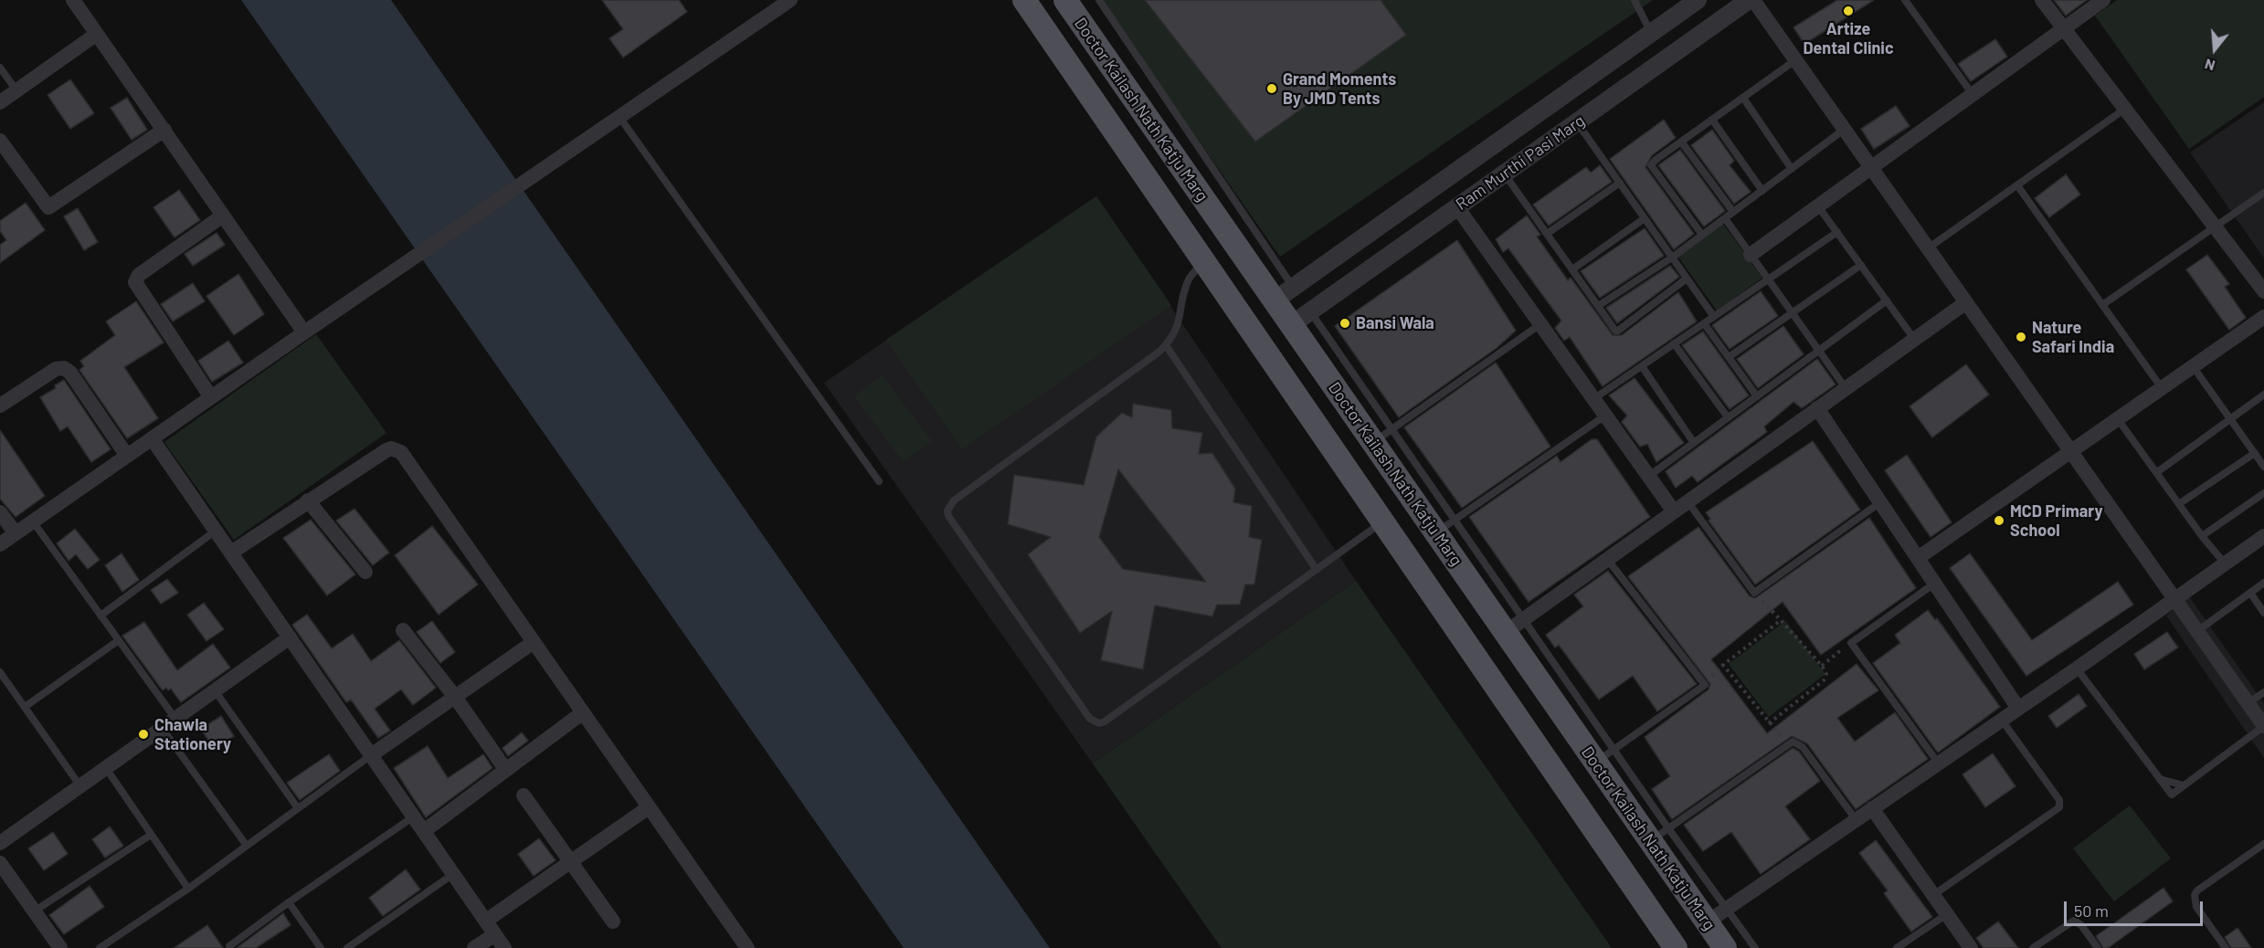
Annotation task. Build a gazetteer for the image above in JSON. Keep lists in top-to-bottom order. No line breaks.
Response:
{"streets":{"main road":["Doctor Kailash Nath Katju Marg"],"street":["Ram Murthi Pasi Marg"]},"crossings":[["Doctor Kailash Nath Katju Marg","Ram Murthi Pasi Marg"]],"places":["Artize Dental Clinic","Grand Moments By JMD Tents","Bansi Wala","Nature Safari India","MCD Primary School","Chawla Stationery"],"scale_bar":"50 m","north":"bottom"}
